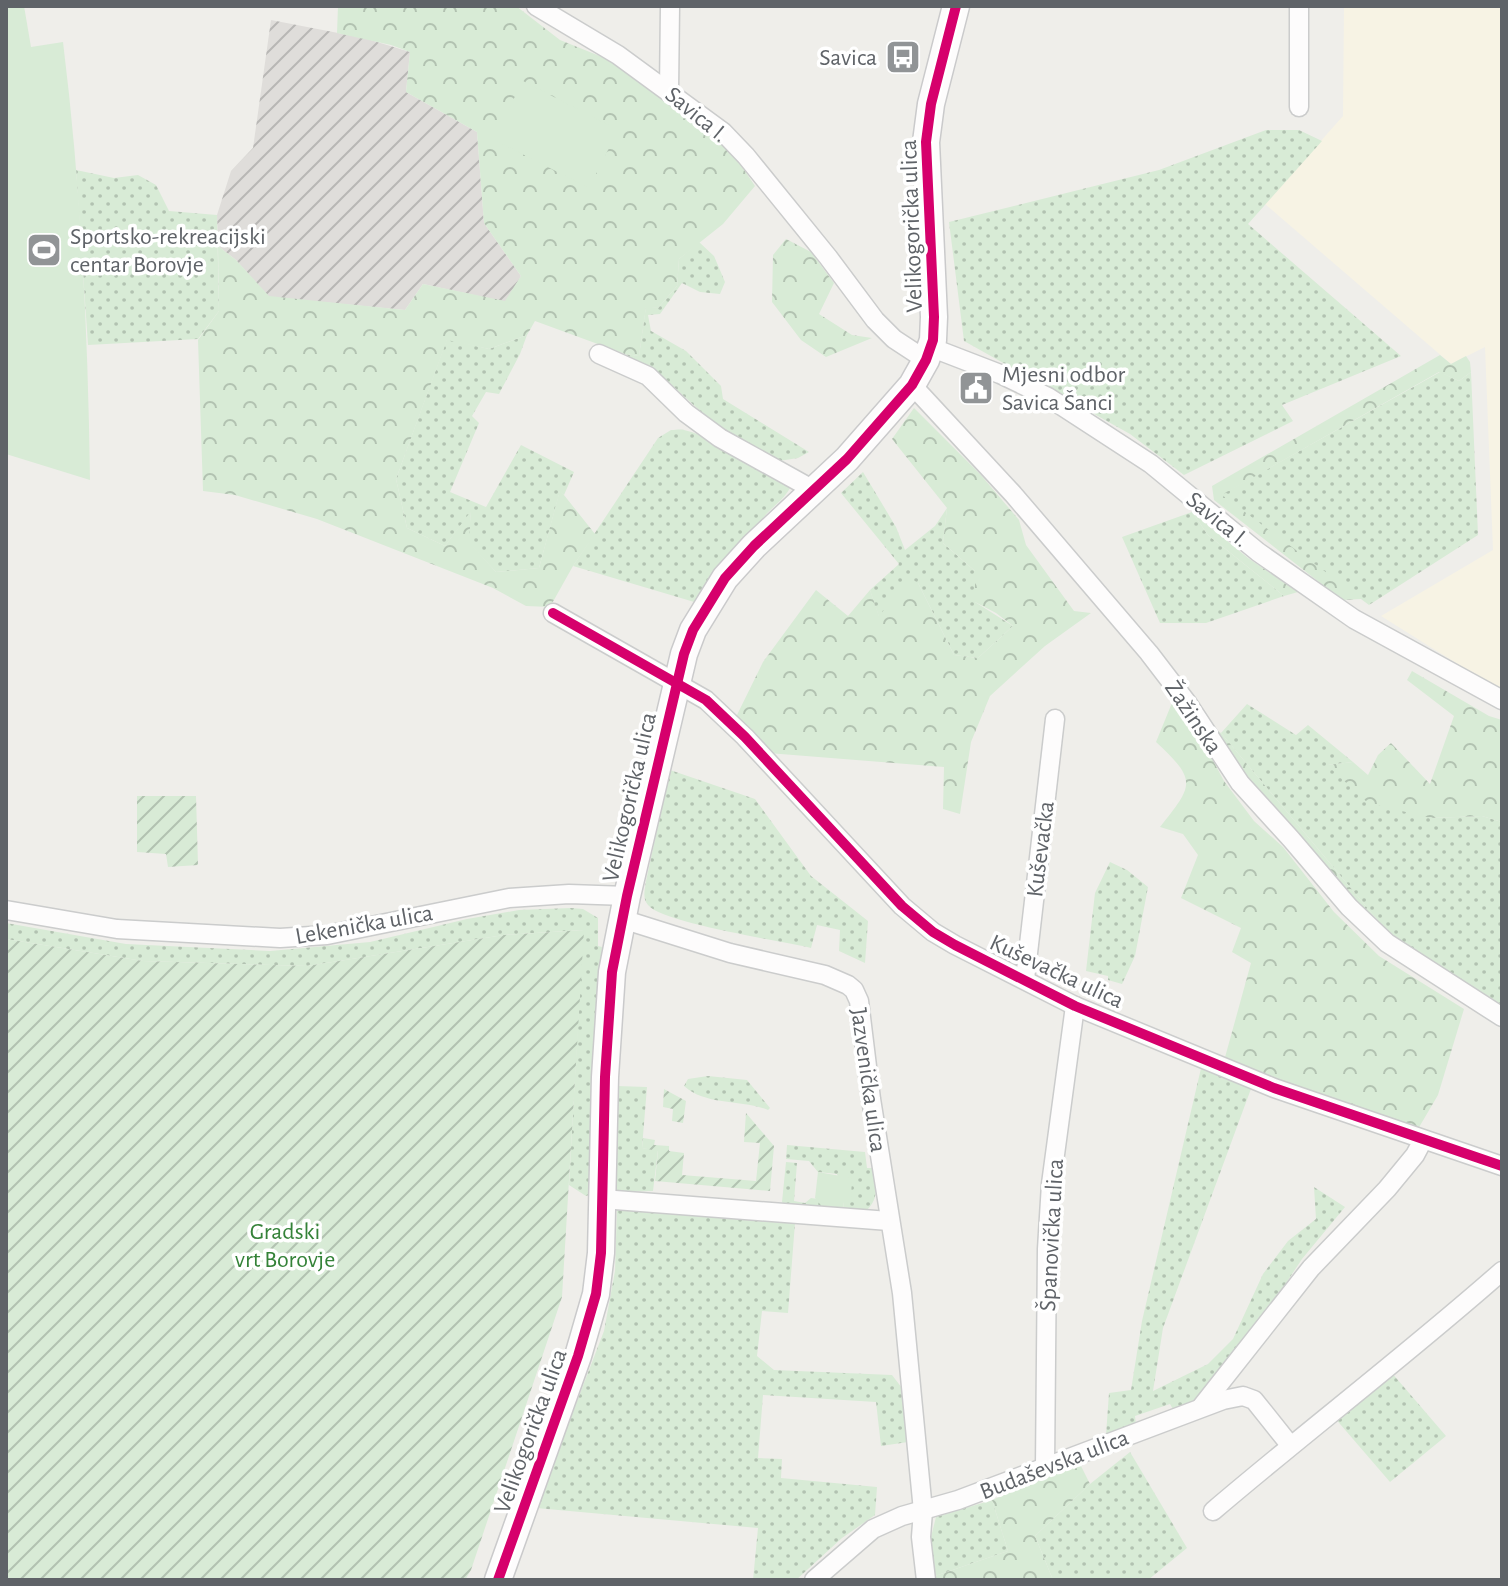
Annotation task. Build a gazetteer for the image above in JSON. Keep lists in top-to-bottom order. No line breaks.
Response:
{"streets":{"street":["Savica I.","Velikogorička ulica","Žažinska","Kuševačka","Lekenička ulica","Kuševačka ulica","Jazvenička ulica","Španovička ulica","Budaševska ulica"]},"crossings":[["Savica I.","Velikogorička ulica"],["Velikogorička ulica","Žažinska"],["Velikogorička ulica","Lekenička ulica"],["Velikogorička ulica","Kuševačka ulica"],["Velikogorička ulica","Jazvenička ulica"],["Kuševačka","Kuševačka ulica"],["Lekenička ulica","Jazvenička ulica"],["Kuševačka ulica","Španovička ulica"],["Jazvenička ulica","Budaševska ulica"],["Španovička ulica","Budaševska ulica"]],"parks":["Gradski vrt Borovje"],"places":{"bus stop":["Savica"],"sports":["Sportsko-rekreacijski centar Borovje"],"public building":["Mjesni odbor Savica Šanci"]}}
